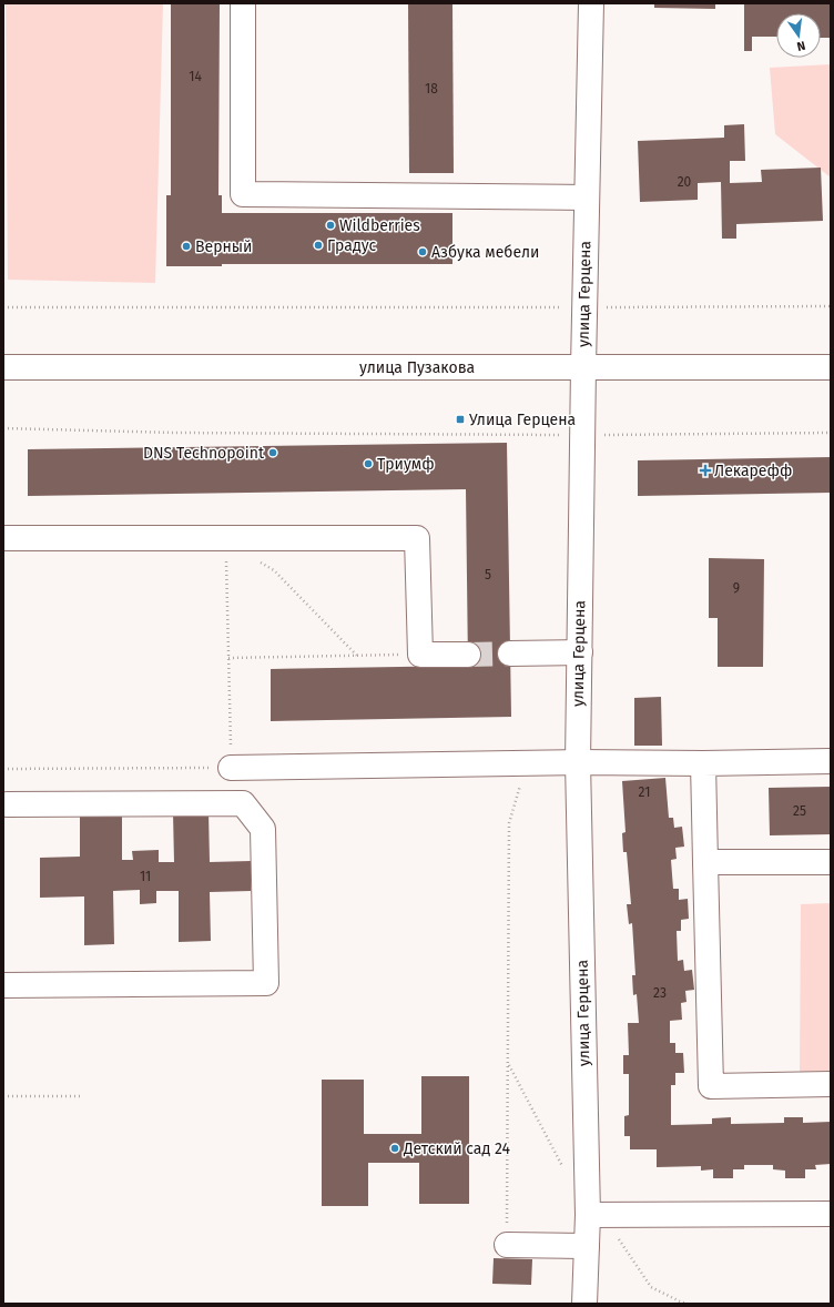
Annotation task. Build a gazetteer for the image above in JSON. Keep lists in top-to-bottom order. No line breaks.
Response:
{"streets":{"street":["улица Герцена","улица Пузакова"]},"crossings":[["улица Герцена","улица Пузакова"]],"places":{"other":["Wildberries","Градус","Верный","Азбука мебели","DNS Technopoint","Триумф","Детский сад 24"],"transit":["Улица Герцена"],"health":["Лекарефф"]},"house_numbers":["14","18","20","5","9","21","25","11","23"],"north":"bottom"}
